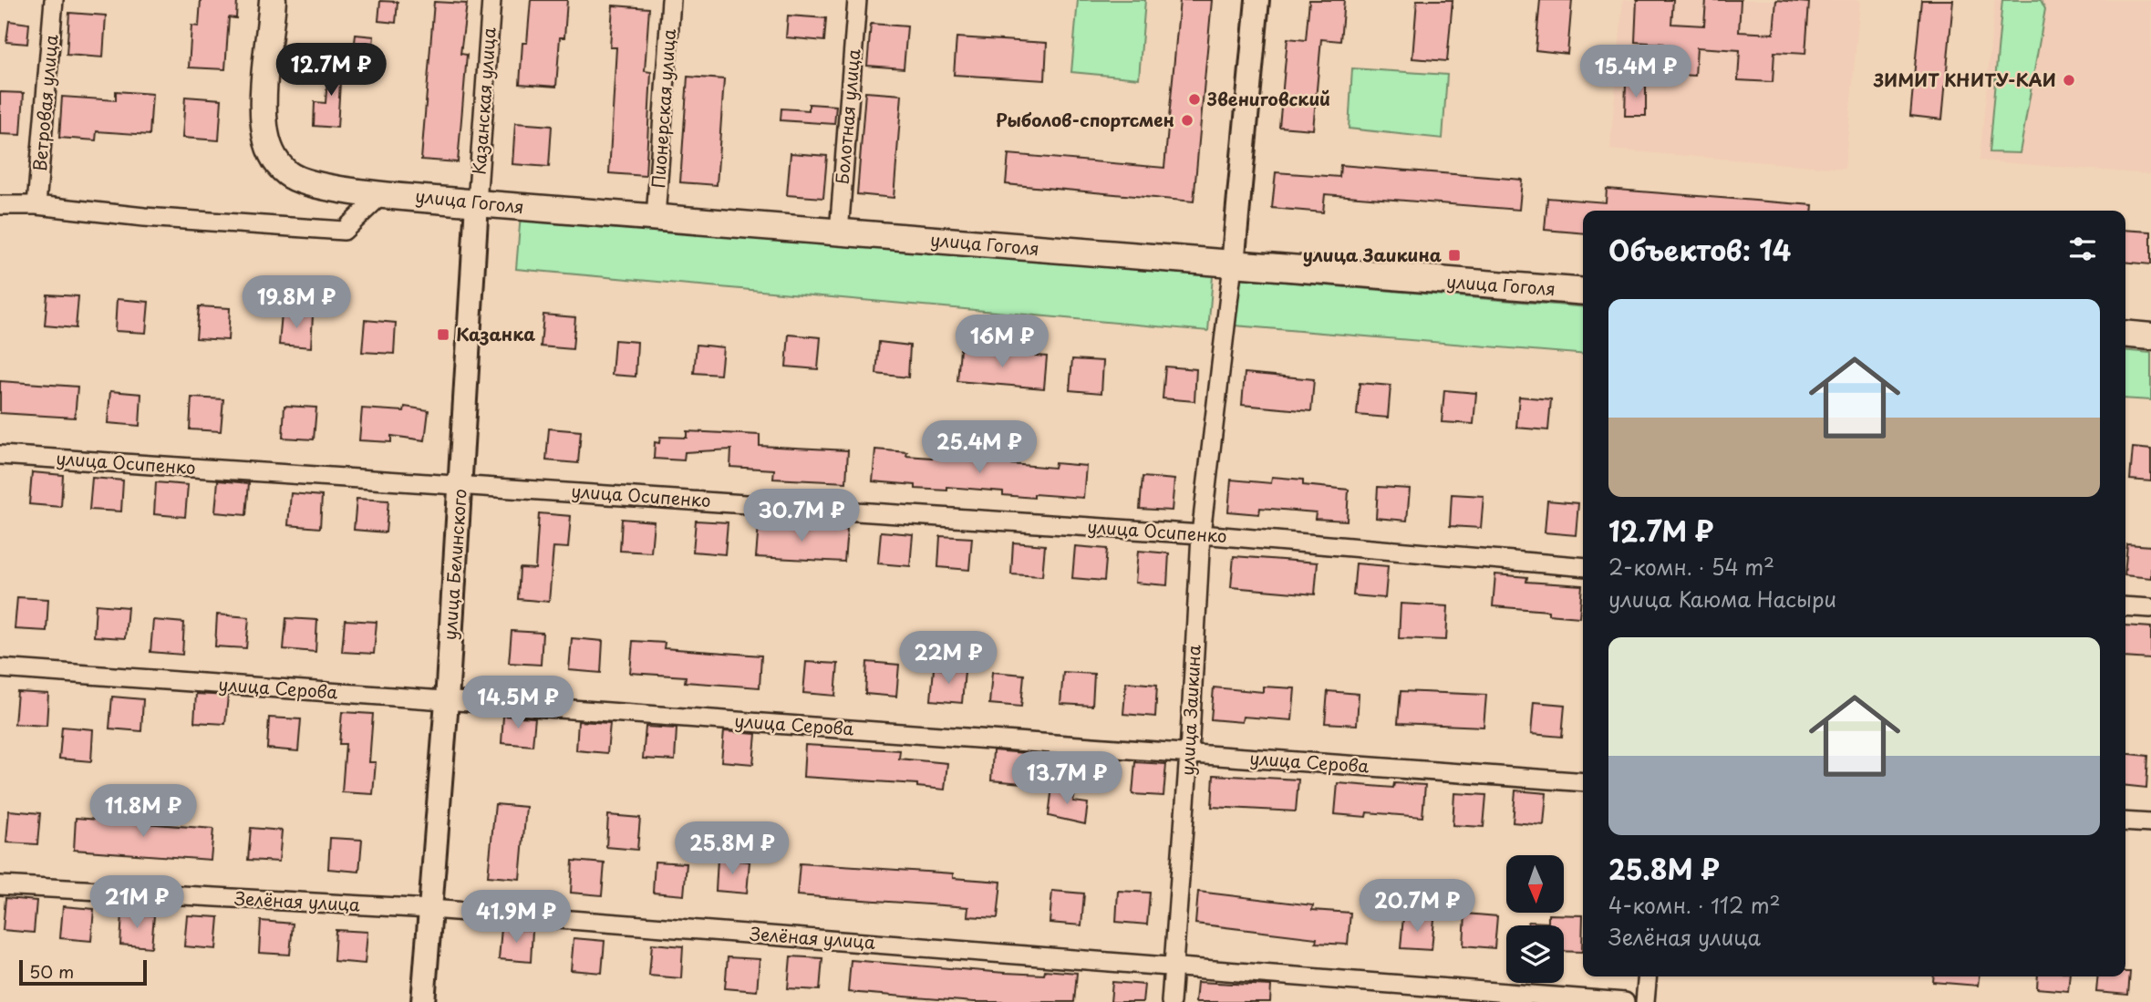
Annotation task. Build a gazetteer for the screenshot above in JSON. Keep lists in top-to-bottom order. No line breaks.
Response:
{"streets":{"main road":["улица Гоголя"],"street":["Казанская улица","Ветровая улица","Пионерская улица","Болотная улица","улица Осипенко","улица Белинского","улица Серова","улица Заикина","Зелёная улица"]},"crossings":[["Казанская улица","улица Гоголя"],["Казанская улица","улица Белинского"],["Пионерская улица","улица Гоголя"],["Болотная улица","улица Гоголя"],["улица Гоголя","улица Белинского"],["улица Гоголя","улица Заикина"],["улица Осипенко","улица Белинского"],["улица Осипенко","улица Заикина"],["улица Белинского","улица Серова"],["улица Белинского","Зелёная улица"],["улица Серова","улица Заикина"],["улица Заикина","Зелёная улица"]],"places":{"other":["ЗИМИТ КНИТУ-КАИ","Звениговский","Рыболов-спортсмен"],"transit":["улица Заикина","Казанка"]},"scale_bar":"50 m","north":"bottom","page":{"price":["12.7M ₽","15.4M ₽","19.8M ₽","16M ₽","25.4M ₽","30.7M ₽","22M ₽","14.5M ₽","13.7M ₽","11.8M ₽","25.8M ₽","21M ₽","20.7M ₽","41.9M ₽"],"heading":"Объектов: 14","list":[{"name":"12.7M ₽","note":"2-комн. · 54 m² · улица Каюма Насыри"},{"name":"25.8M ₽","note":"4-комн. · 112 m² · Зелёная улица"}],"scale":"50 m"}}
